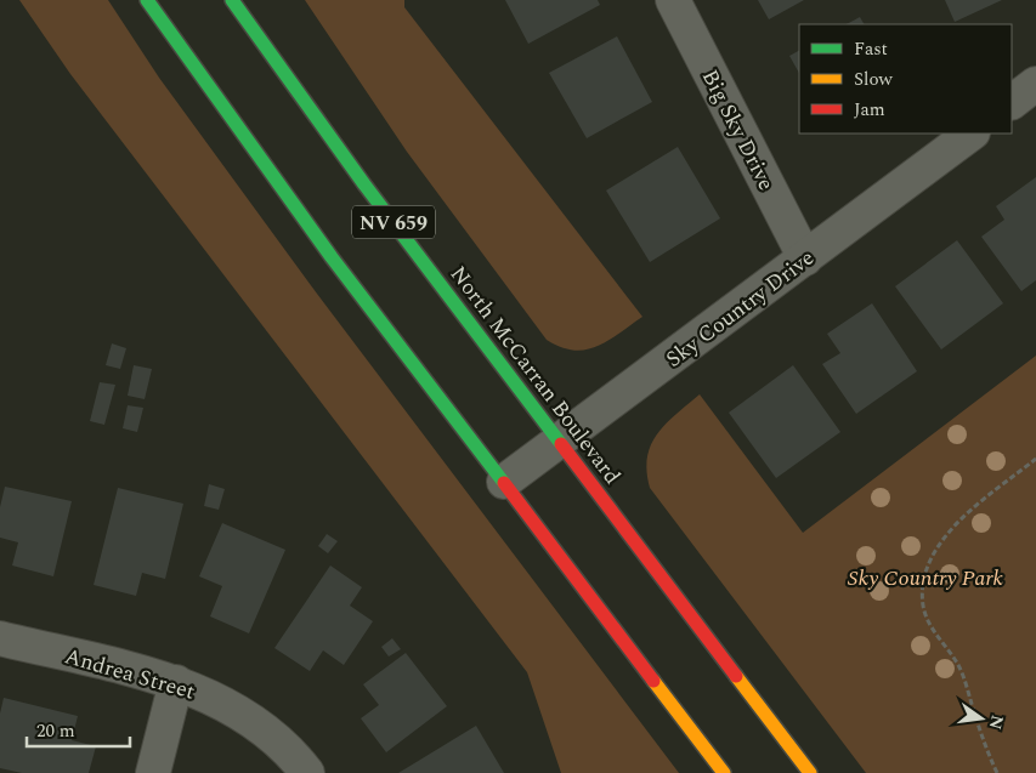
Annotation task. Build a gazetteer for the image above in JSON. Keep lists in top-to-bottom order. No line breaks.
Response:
{"streets":{"main road":["NV 659","North McCarran Boulevard"],"street":["Big Sky Drive","Sky Country Drive","Andrea Street"]},"crossings":[["Big Sky Drive","Sky Country Drive"],["NV 659","Sky Country Drive"],["Sky Country Drive","North McCarran Boulevard"]],"parks":["Sky Country Park"],"legend":["Fast","Slow","Jam"],"scale_bar":"20 m","north":"right"}
